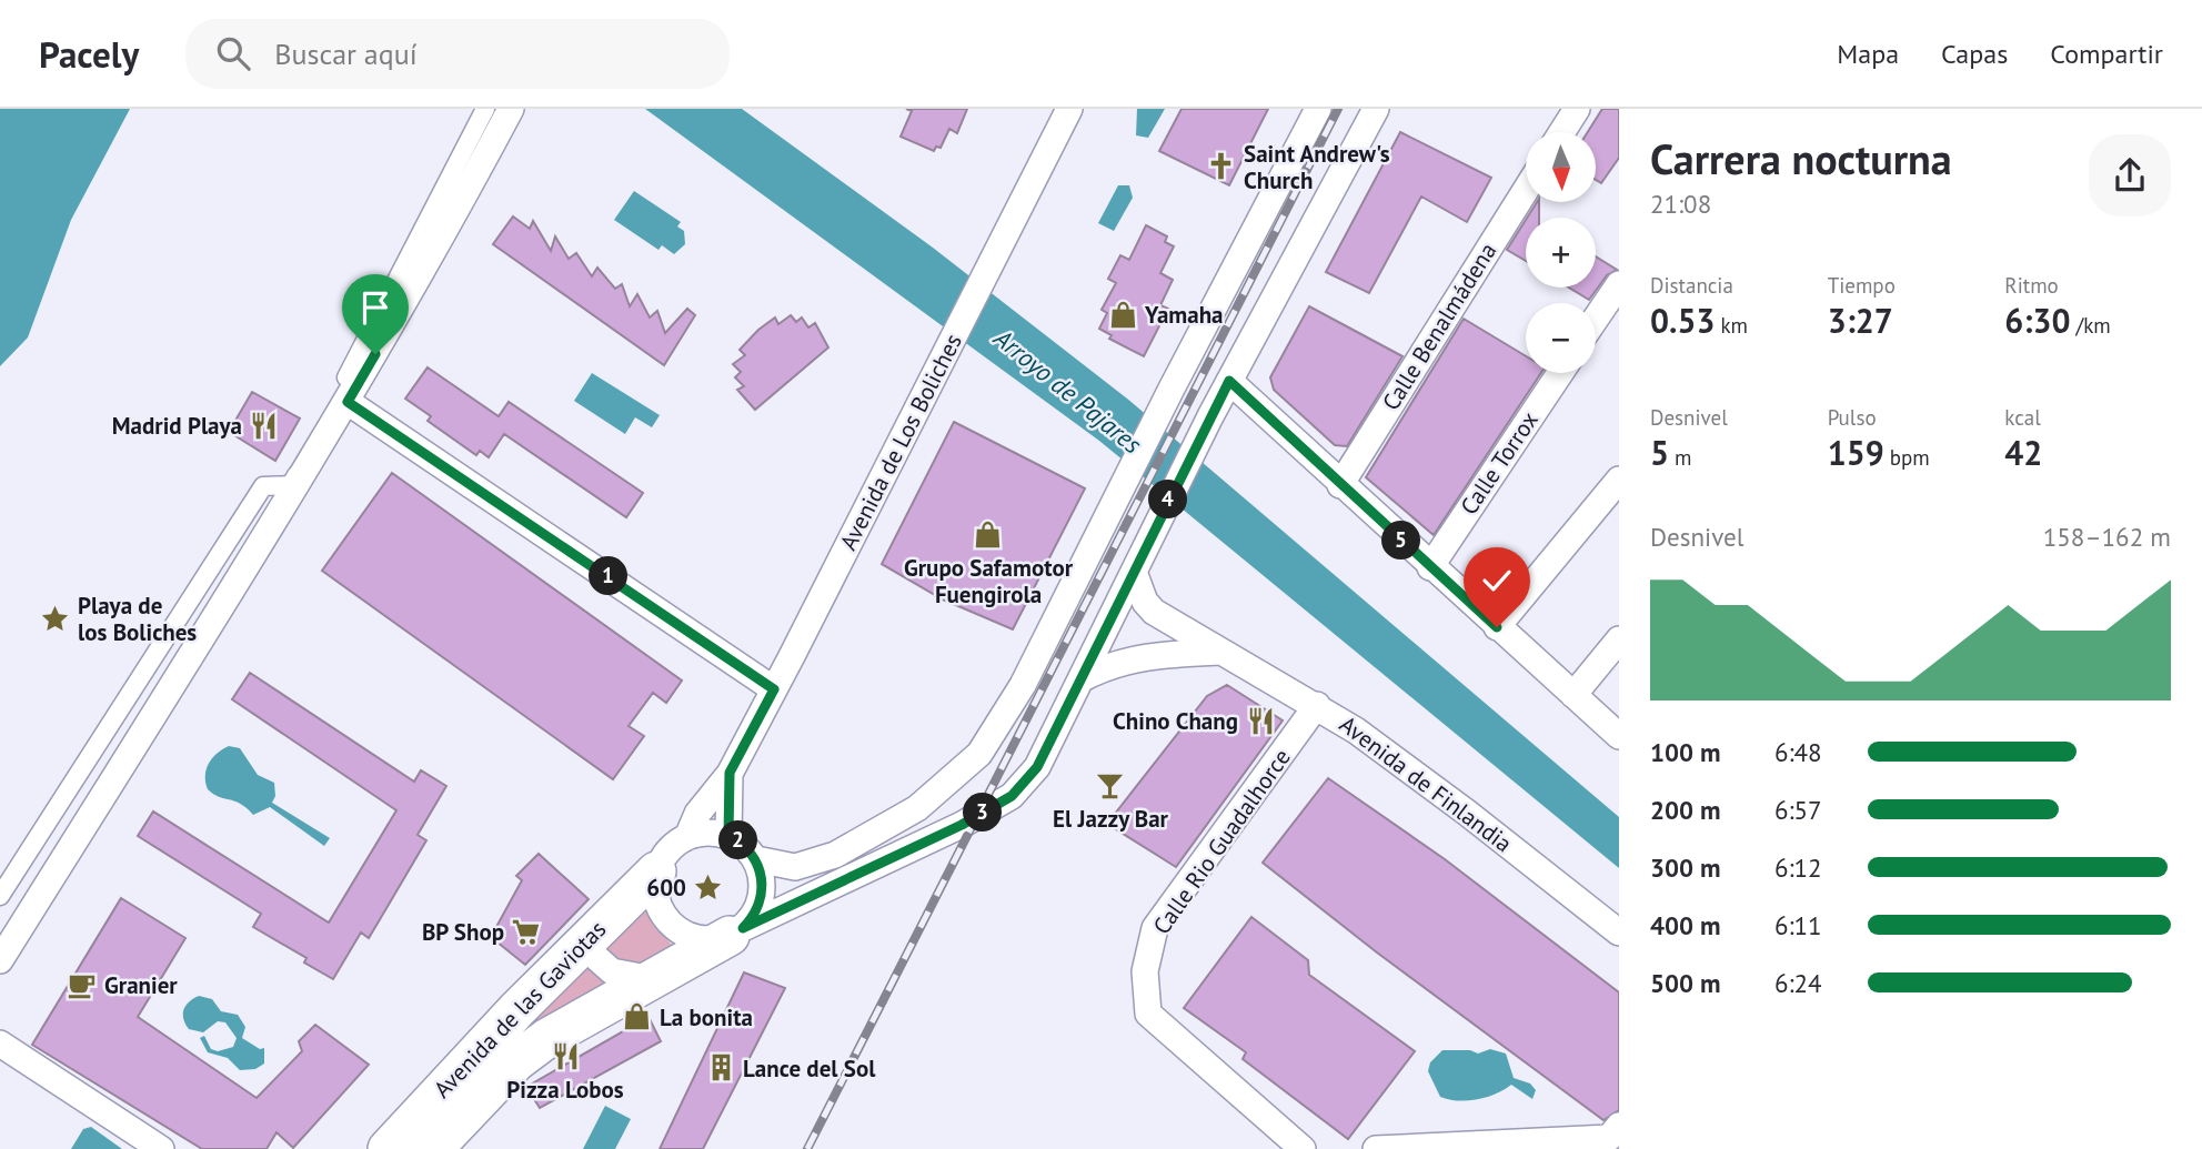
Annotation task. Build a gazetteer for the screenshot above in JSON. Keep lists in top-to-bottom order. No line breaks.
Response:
{"streets":{"main road":["Avenida de las Gaviotas"],"street":["Calle Benalmádena","Avenida de Los Boliches","Calle Torrox","Avenida de Finlandia","Calle Rio Guadalhorce"]},"crossings":[["Avenida de Los Boliches","Avenida de las Gaviotas"],["Avenida de Finlandia","Calle Rio Guadalhorce"]],"water":["Arroyo de Pajares"],"places":{"church":["Saint Andrew's Church"],"shop":["Yamaha","Grupo Safamotor Fuengirola","La bonita"],"restaurant":["Madrid Playa","Chino Chang","Pizza Lobos"],"place":["Playa de los Boliches","600"],"bar":["El Jazzy Bar"],"supermarket":["BP Shop"],"cafe":["Granier"],"building":["Lance del Sol"]},"north":"bottom","page":{"header":"Pacely","search":"Buscar aquí","nav":["Mapa","Capas","Compartir"],"heading":["Carrera nocturna","21:08"],"map_buttons":["+","−"],"stats":[["Distancia","0.53 km"],["Tiempo","3:27"],["Ritmo","6:30 /km"],["Desnivel","5 m"],["Pulso","159 bpm"],["kcal","42"]],"pins":["4","5","1","3","2"],"chart":["Desnivel","158–162 m"],"list":[{"name":"100 m","note":"6:48"},{"name":"200 m","note":"6:57"},{"name":"300 m","note":"6:12"},{"name":"400 m","note":"6:11"},{"name":"500 m","note":"6:24"}]}}
